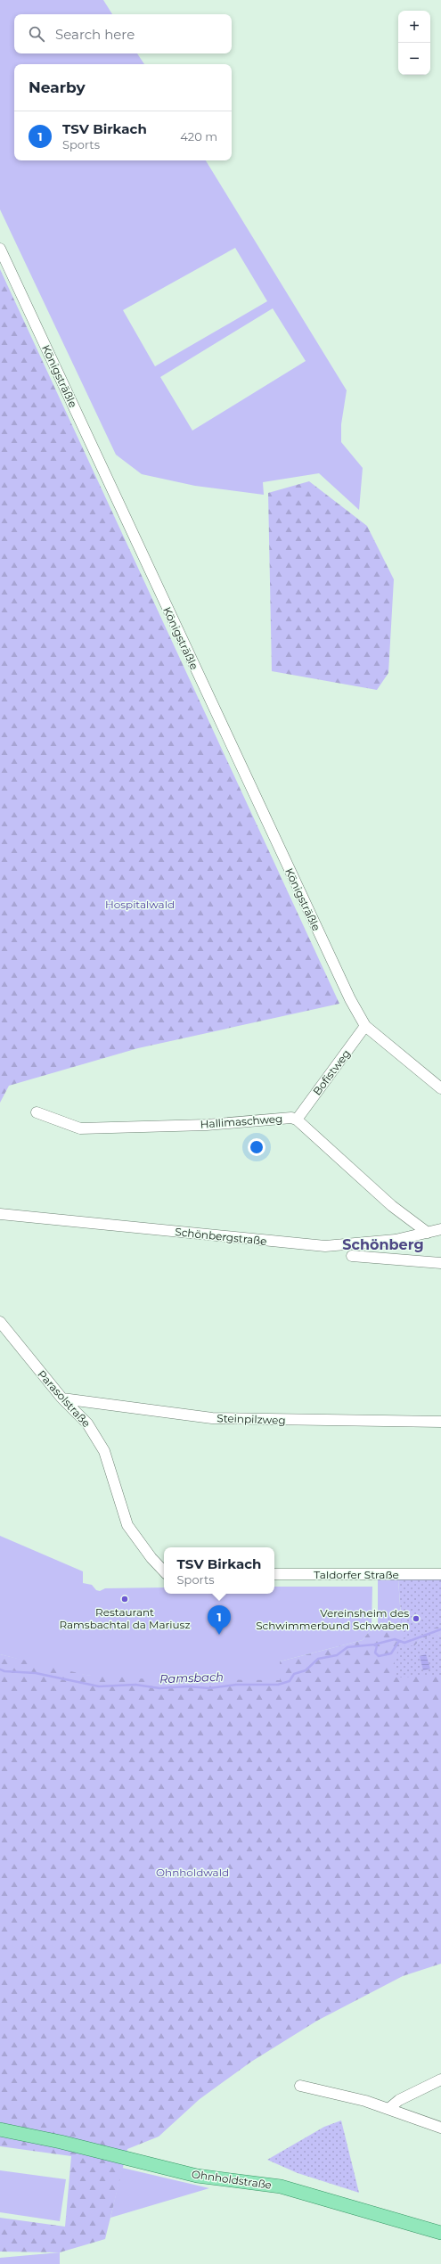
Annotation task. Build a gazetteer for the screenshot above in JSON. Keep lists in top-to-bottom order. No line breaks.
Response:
{"streets":{"main road":["Ohnholdstraße"],"street":["Königsträßle","Bofistweg","Hallimaschweg","Schönbergstraße","Parasolstraße","Steinpilzweg","Taldorfer Straße"]},"crossings":[["Königsträßle","Bofistweg"],["Bofistweg","Hallimaschweg"],["Hallimaschweg","Schönbergstraße"],["Parasolstraße","Steinpilzweg"]],"districts":["Schönberg"],"water":["Ramsbach"],"parks":["Hospitalwald","Ohnholdwald"],"places":["Restaurant Ramsbachtal da Mariusz","Vereinsheim des Schwimmerbund Schwaben"],"page":{"map_buttons":["+","−"],"search":"Search here","heading":"Nearby","list":[{"mark":"1","name":"TSV Birkach","note":"Sports","value":"420 m"}],"popup":["TSV Birkach","Sports"],"pins":"1"}}
